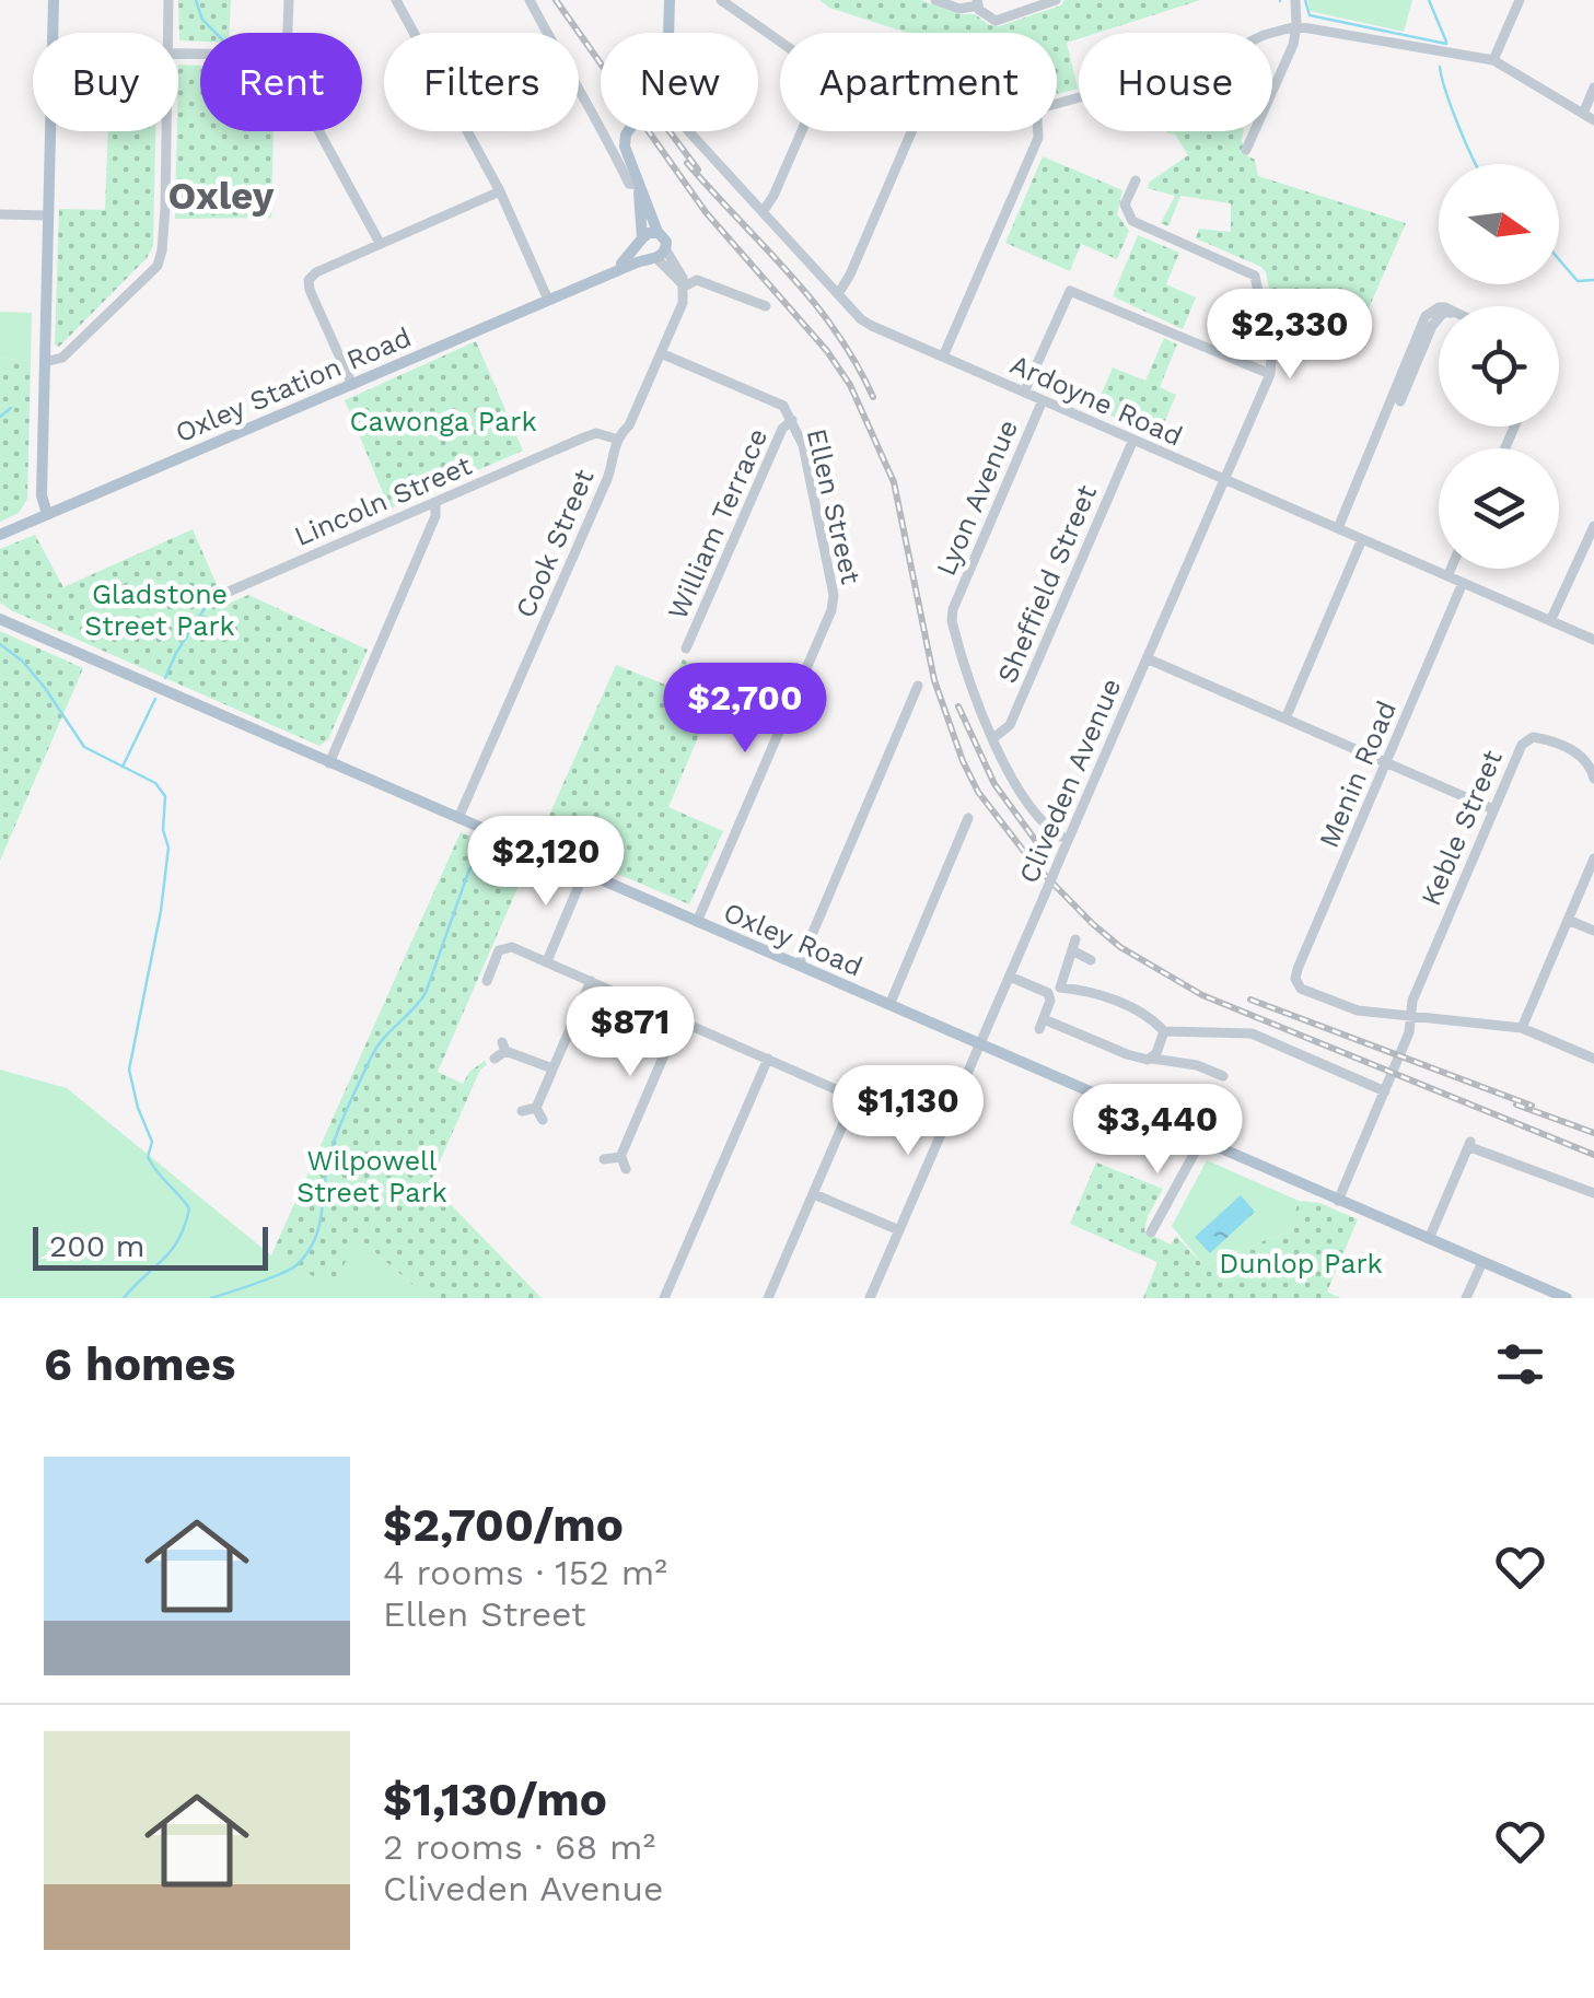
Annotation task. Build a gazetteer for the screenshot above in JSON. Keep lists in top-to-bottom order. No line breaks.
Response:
{"streets":{"main road":["Oxley Station Road","Oxley Road"],"street":["Ardoyne Road","Lyon Avenue","Lincoln Street","Ellen Street","William Terrace","Cook Street","Sheffield Street","Menin Road","Cliveden Avenue","Keble Street"]},"crossings":[["Ardoyne Road","Lyon Avenue"],["Ardoyne Road","Sheffield Street"],["Ardoyne Road","Menin Road"],["Ardoyne Road","Cliveden Avenue"],["Lyon Avenue","Sheffield Street"],["Lyon Avenue","Cliveden Avenue"],["Lincoln Street","Cook Street"],["Ellen Street","William Terrace"],["Ellen Street","Cook Street"],["Ellen Street","Oxley Road"],["Cook Street","Oxley Road"],["Menin Road","Keble Street"],["Cliveden Avenue","Oxley Road"],["Keble Street","Oxley Road"]],"districts":["Oxley"],"parks":["Cawonga Park","Gladstone Street Park","Wilpowell Street Park","Dunlop Park"],"scale_bar":"200 m","north":"right","page":{"chip":["Buy","Rent","Filters","New","Apartment","House"],"price":["$2,330","$2,700","$2,120","$871","$1,130","$3,440"],"scale":"200 m","heading":"6 homes","list":[{"name":"$2,700/mo","note":"4 rooms · 152 m² · Ellen Street"},{"name":"$1,130/mo","note":"2 rooms · 68 m² · Cliveden Avenue"}]}}
